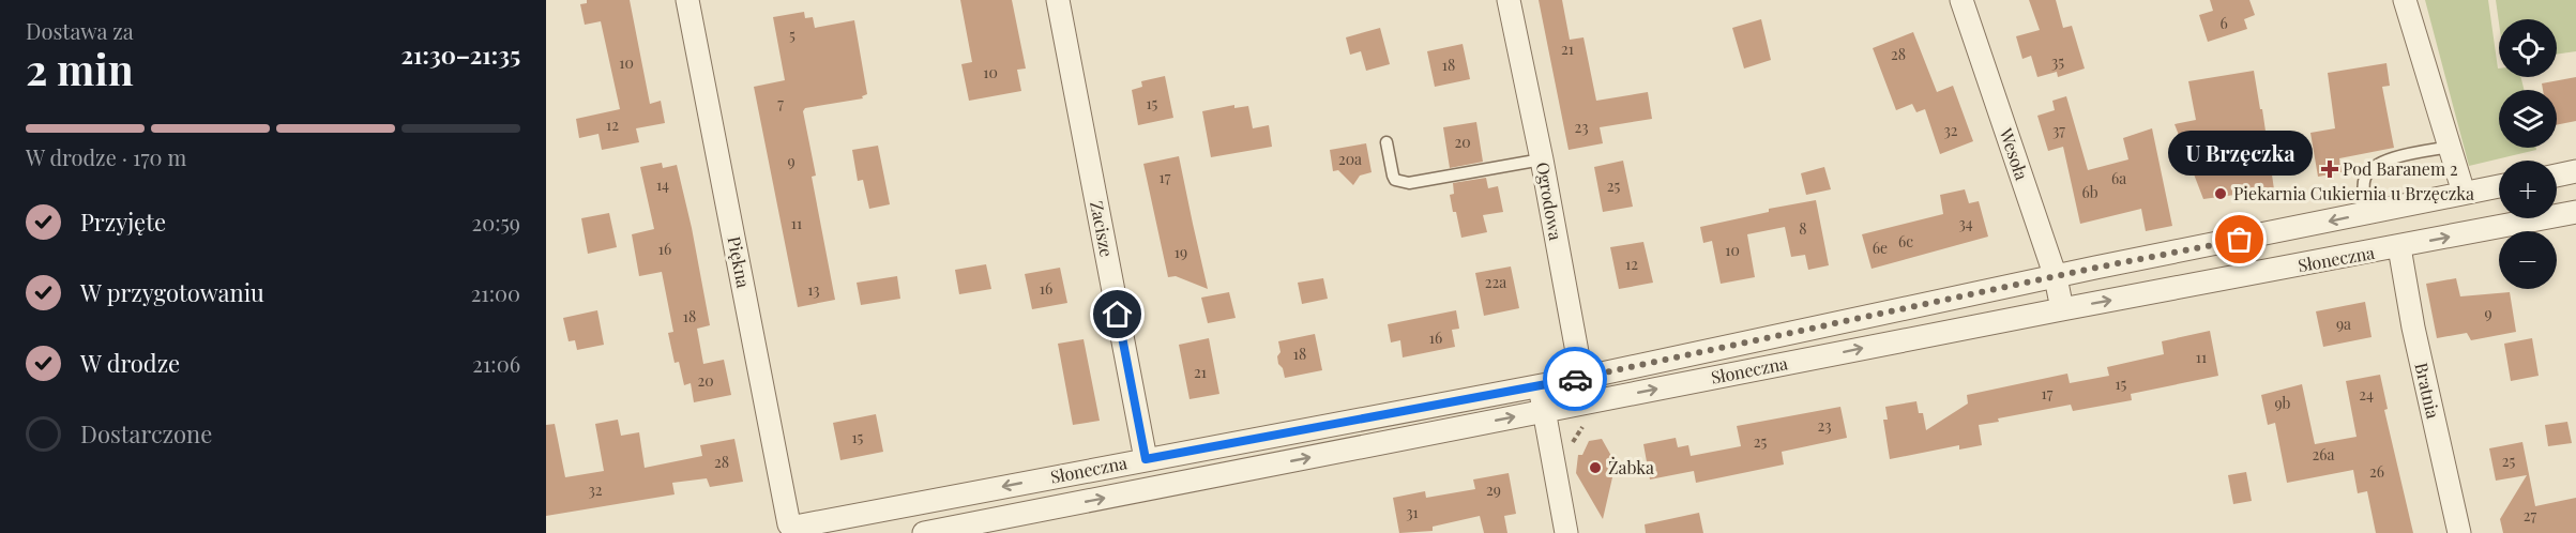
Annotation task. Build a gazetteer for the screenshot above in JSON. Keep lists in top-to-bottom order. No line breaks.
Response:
{"streets":{"street":["Wesoła","Ogrodowa","Zacisze","Słoneczna","Piękna","Bratnia"]},"crossings":[["Wesoła","Słoneczna"],["Ogrodowa","Słoneczna"],["Zacisze","Słoneczna"],["Słoneczna","Piękna"],["Słoneczna","Bratnia"]],"places":{"health":["Pod Baranem 2"],"other":["Piekarnia Cukiernia u Brzęczka","U Brzęczka","Żabka"]},"house_numbers":["6","5","21","28","35","10","18","10","7","15","12","23","32","37","20","20a","9","17","6a","14","25","6b","11","34","8","6c","6e","16","10","19","12","22a","16","13","9","18","9a","16","18","11","21","20","15","17","24","9b","23","15","25","26a","25","28","26","32","29","31","27"],"page":{"heading":["2 min","Dostawa za","21:30–21:35"],"map_buttons":["+","−"],"bar":"W drodze · 170 m","bubble":"U Brzęczka","list":[["Przyjęte","20:59"],["W przygotowaniu","21:00"],["W drodze","21:06"],"Dostarczone"]}}
